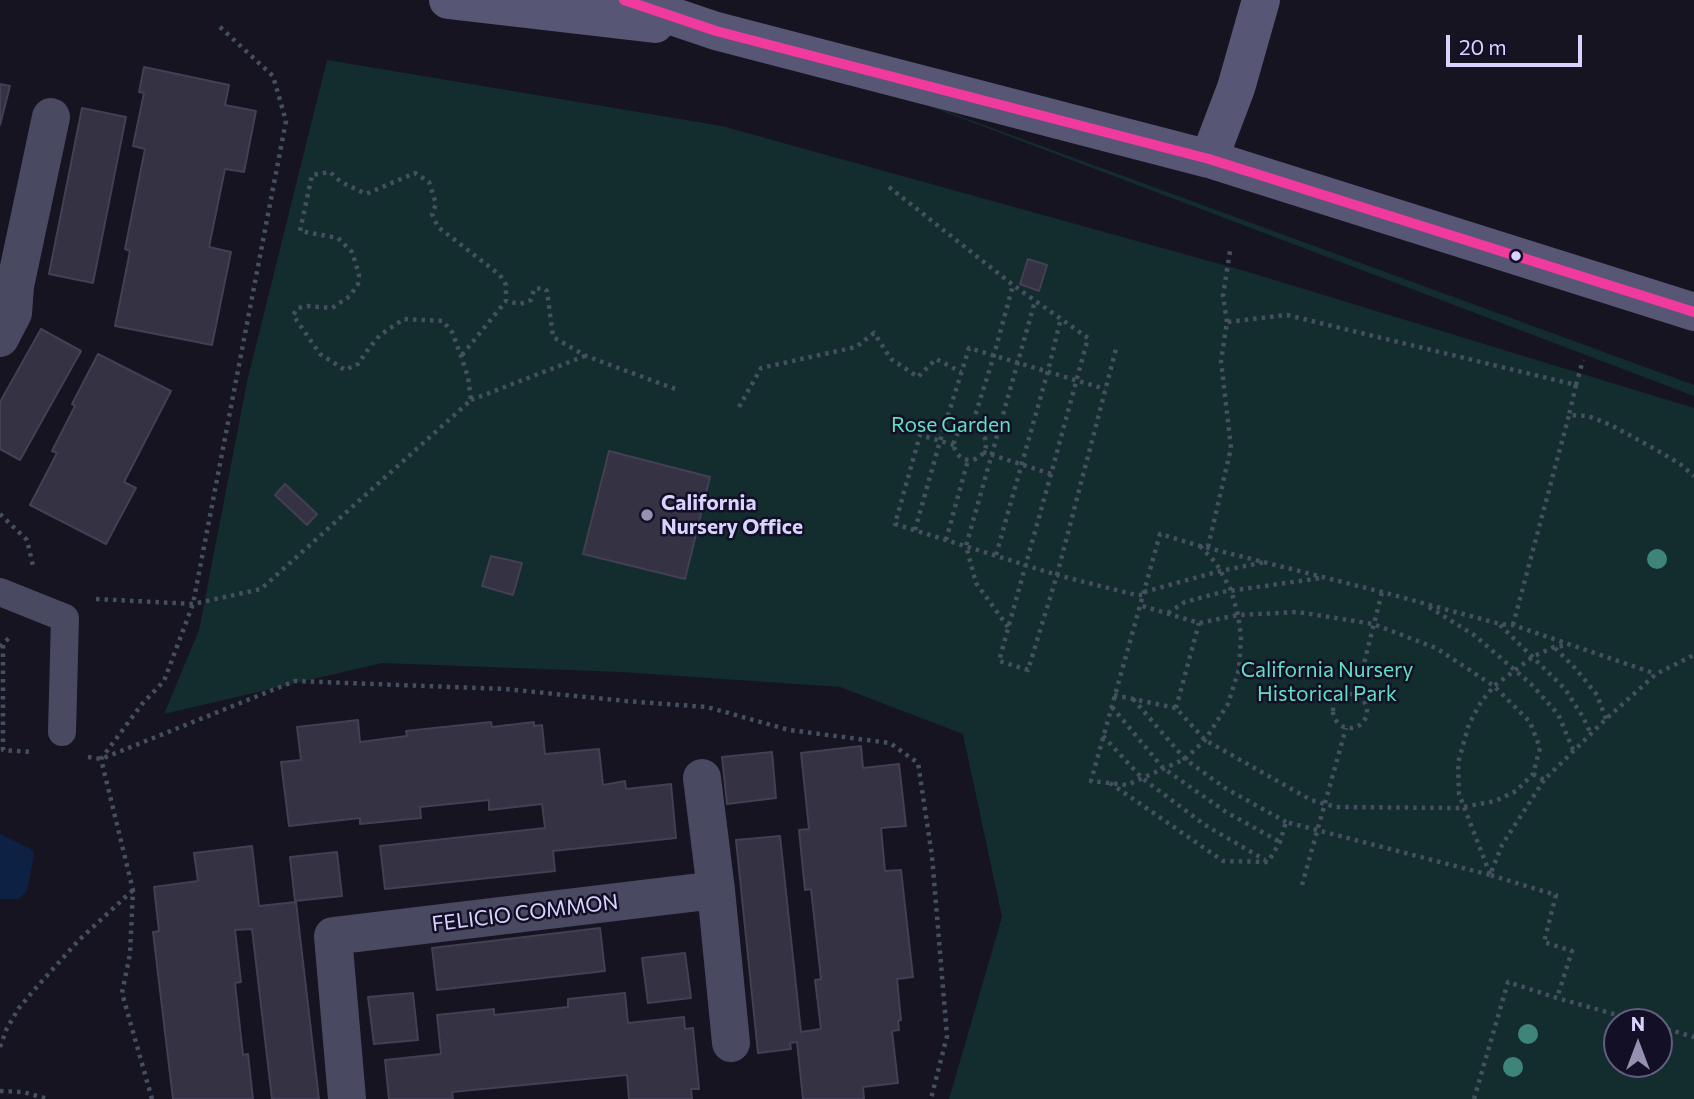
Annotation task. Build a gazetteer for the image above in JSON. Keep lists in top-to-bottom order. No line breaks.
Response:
{"streets":{"street":["FELICIO COMMON"]},"parks":["Rose Garden","California Nursery Historical Park"],"places":["California Nursery Office"],"scale_bar":"20 m","north":"top"}
